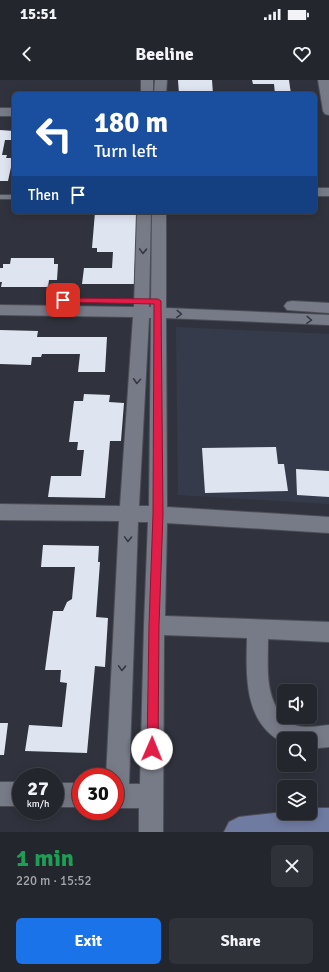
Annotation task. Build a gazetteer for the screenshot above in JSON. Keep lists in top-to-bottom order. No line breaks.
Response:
{"page":{"status":"15:51","header":"Beeline","turn":["180 m","Turn left"],"then":"Then","speed":"27 km/h","limit":"30","heading":["1 min","220 m · 15:52"],"buttons":["Exit","Share"]}}
